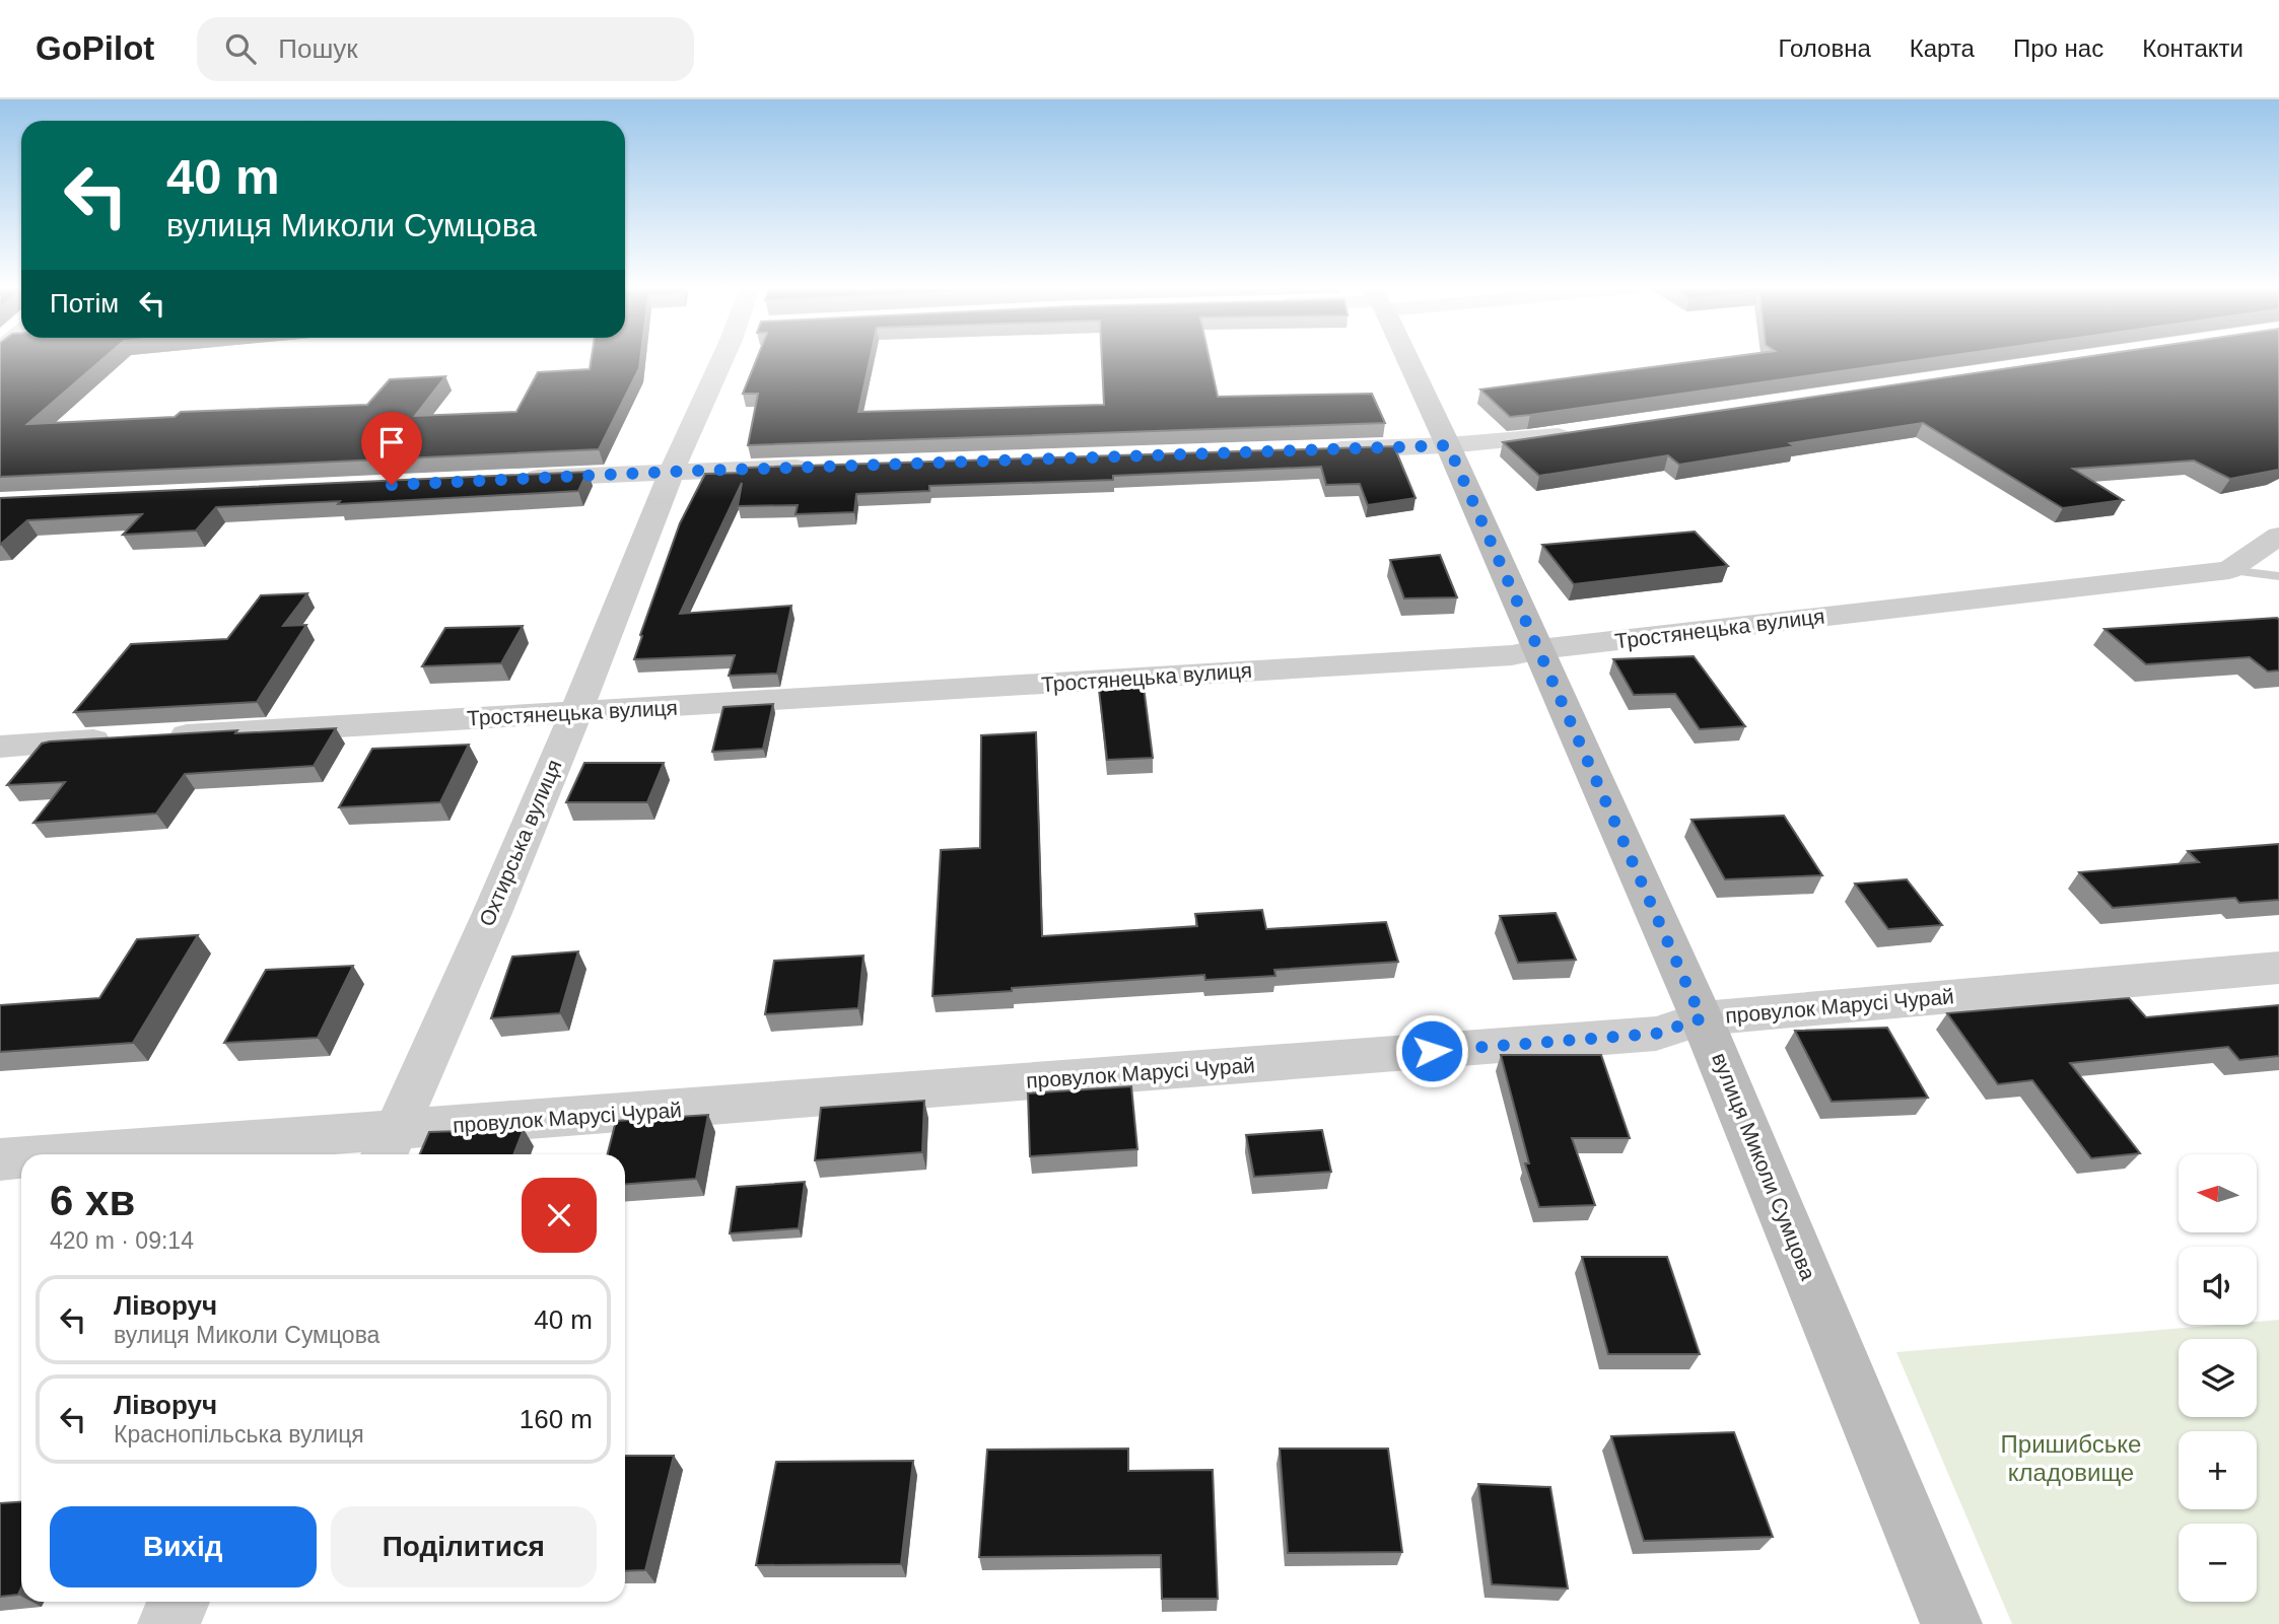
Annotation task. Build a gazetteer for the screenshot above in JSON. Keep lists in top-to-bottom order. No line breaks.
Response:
{"streets":{"street":["Тростянецька вулиця","Охтирська вулиця","провулок Марусі Чурай","вулиця Миколи Сумцова"]},"crossings":[["Тростянецька вулиця","Охтирська вулиця"],["Тростянецька вулиця","вулиця Миколи Сумцова"],["Охтирська вулиця","провулок Марусі Чурай"],["провулок Марусі Чурай","вулиця Миколи Сумцова"]],"parks":["Пришибське кладовище"],"north":"left","page":{"header":"GoPilot","search":"Пошук","nav":["Головна","Карта","Про нас","Контакти"],"turn":["40 m","вулиця Миколи Сумцова"],"then":"Потім","map_buttons":["+","−"],"heading":["6 хв","420 m · 09:14"],"list":[{"name":"Ліворуч","note":"вулиця Миколи Сумцова","value":"40 m"},{"name":"Ліворуч","note":"Краснопільська вулиця","value":"160 m"}],"buttons":["Вихід","Поділитися"]}}
